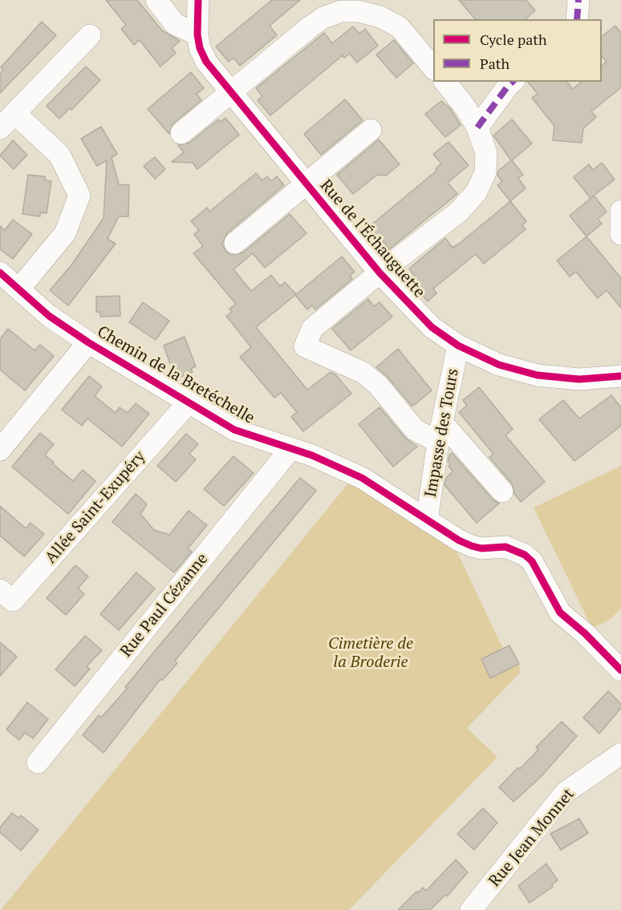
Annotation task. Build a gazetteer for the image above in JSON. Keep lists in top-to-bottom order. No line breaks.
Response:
{"streets":{"street":["Rue de l'Échauguette","Chemin de la Bretéchelle","Impasse des Tours","Allée Saint-Exupéry","Rue Paul Cézanne","Rue Jean Monnet"]},"crossings":[["Rue de l'Échauguette","Impasse des Tours"],["Chemin de la Bretéchelle","Impasse des Tours"],["Chemin de la Bretéchelle","Allée Saint-Exupéry"],["Chemin de la Bretéchelle","Rue Paul Cézanne"]],"parks":["Cimetière de la Broderie"],"legend":["Cycle path","Path"]}
